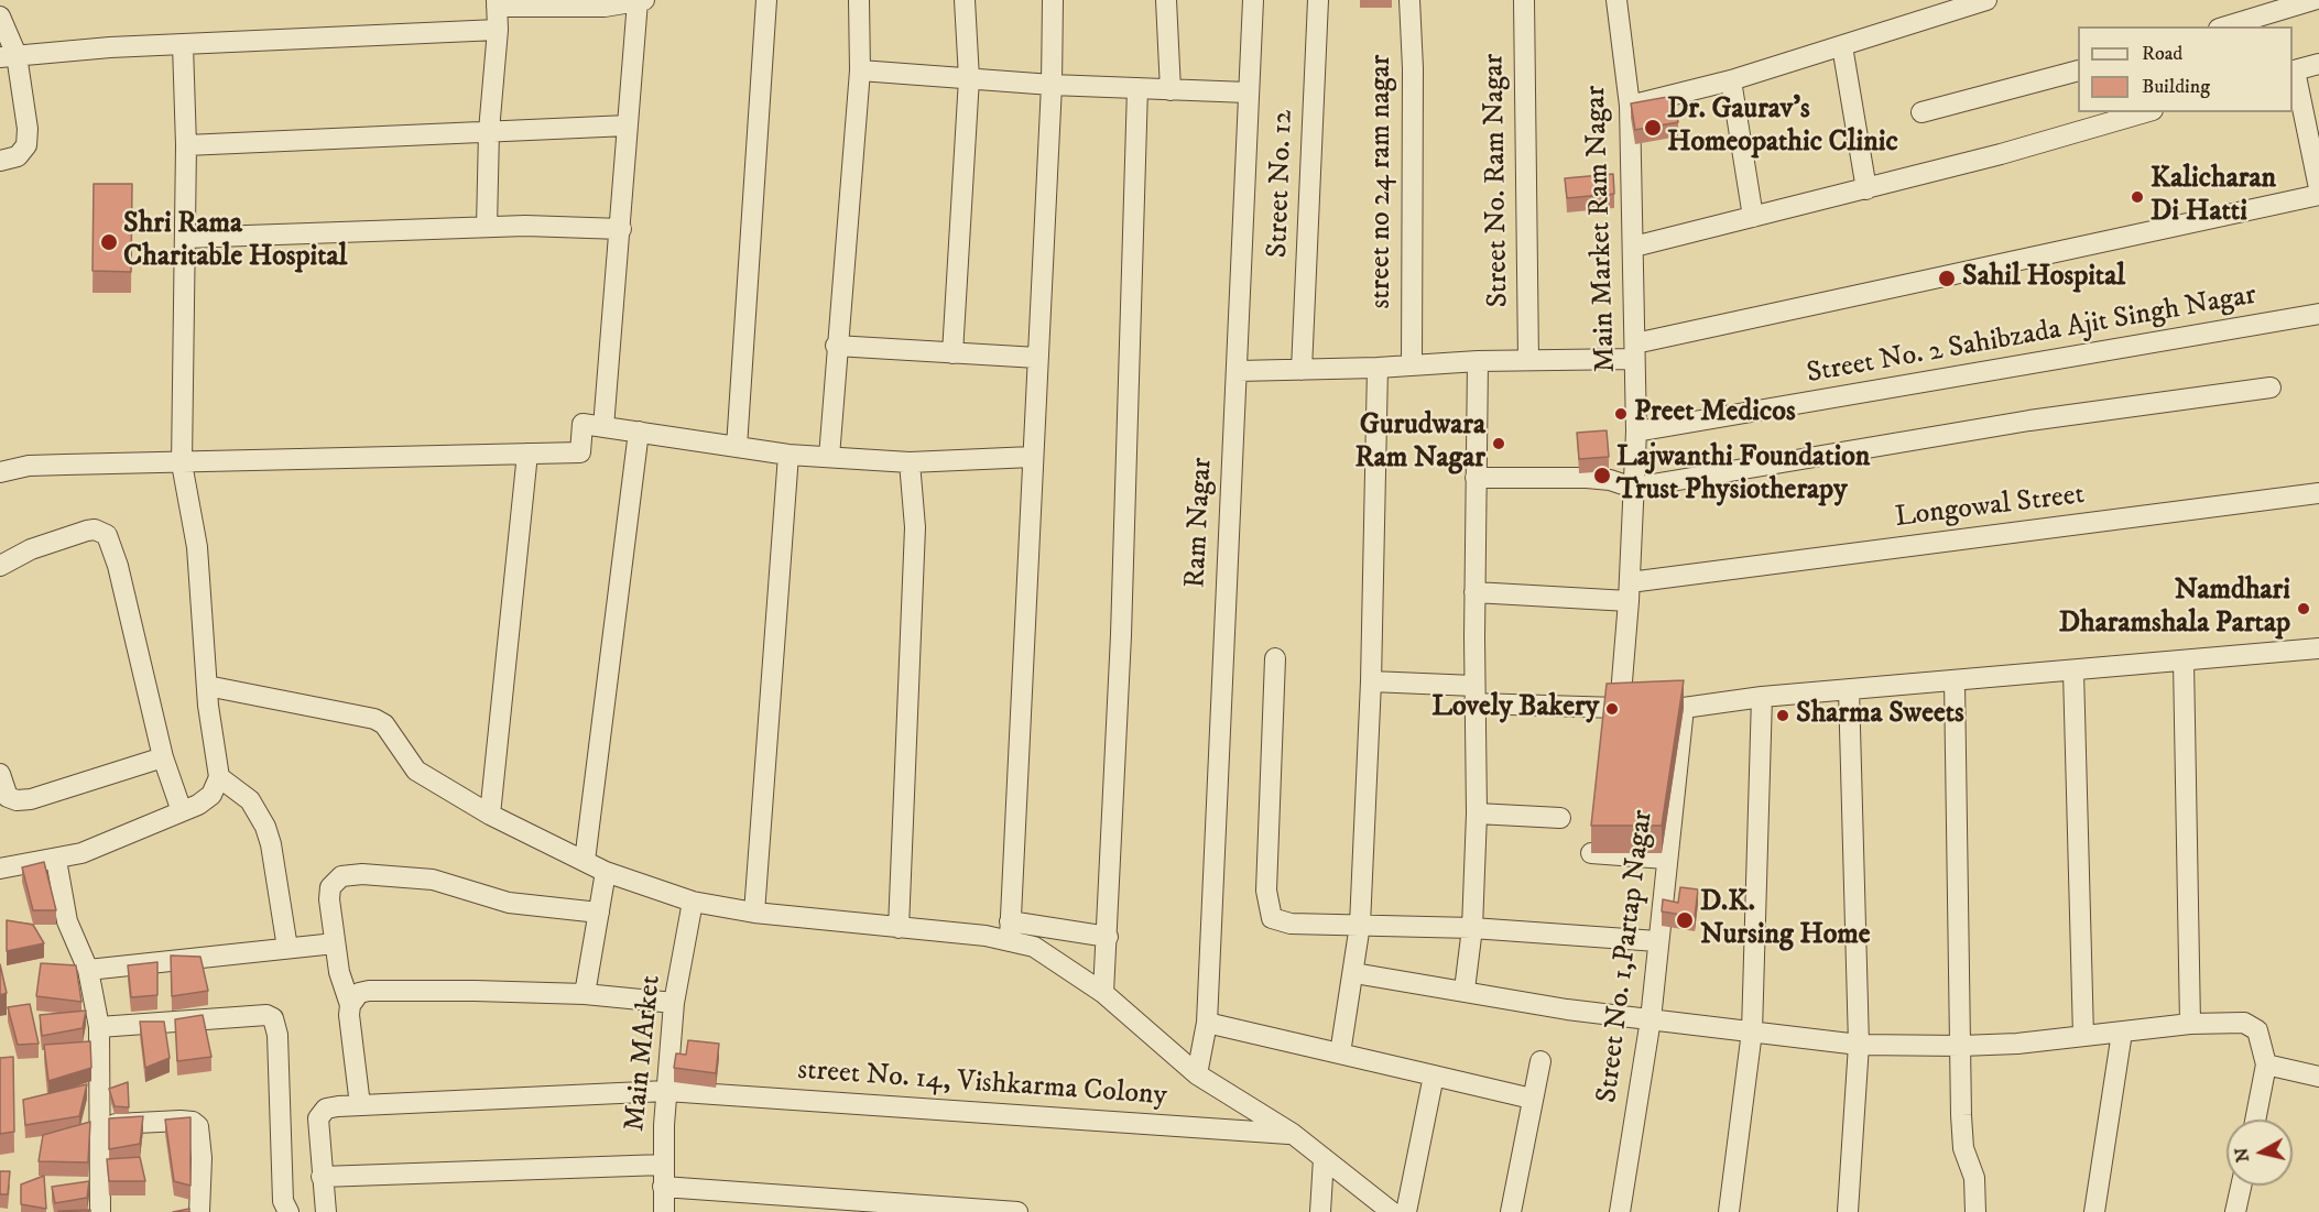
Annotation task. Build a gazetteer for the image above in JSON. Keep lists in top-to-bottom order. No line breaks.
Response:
{"streets":{"street":["Street No. Ram Nagar","street no 24 ram nagar","Street No. 12","Main Market Ram Nagar","Street No. 2 Sahibzada Ajit Singh Nagar","Longowal Street","Ram Nagar","Street No. 1,Partap Nagar","Main MArket","street No. 14, Vishkarma Colony"]},"crossings":[["Main Market Ram Nagar","Street No. 2 Sahibzada Ajit Singh Nagar"],["Main Market Ram Nagar","Longowal Street"],["Main MArket","street No. 14, Vishkarma Colony"]],"places":["Dr. Gaurav's Homeopathic Clinic","Kalicharan Di Hatti","Shri Rama Charitable Hospital","Sahil Hospital","Preet Medicos","Gurudwara Ram Nagar","Lajwanthi Foundation Trust Physiotherapy","Namdhari Dharamshala Partap","Lovely Bakery","Sharma Sweets","D.K. Nursing Home"],"legend":["Road","Building"],"north":"left"}
